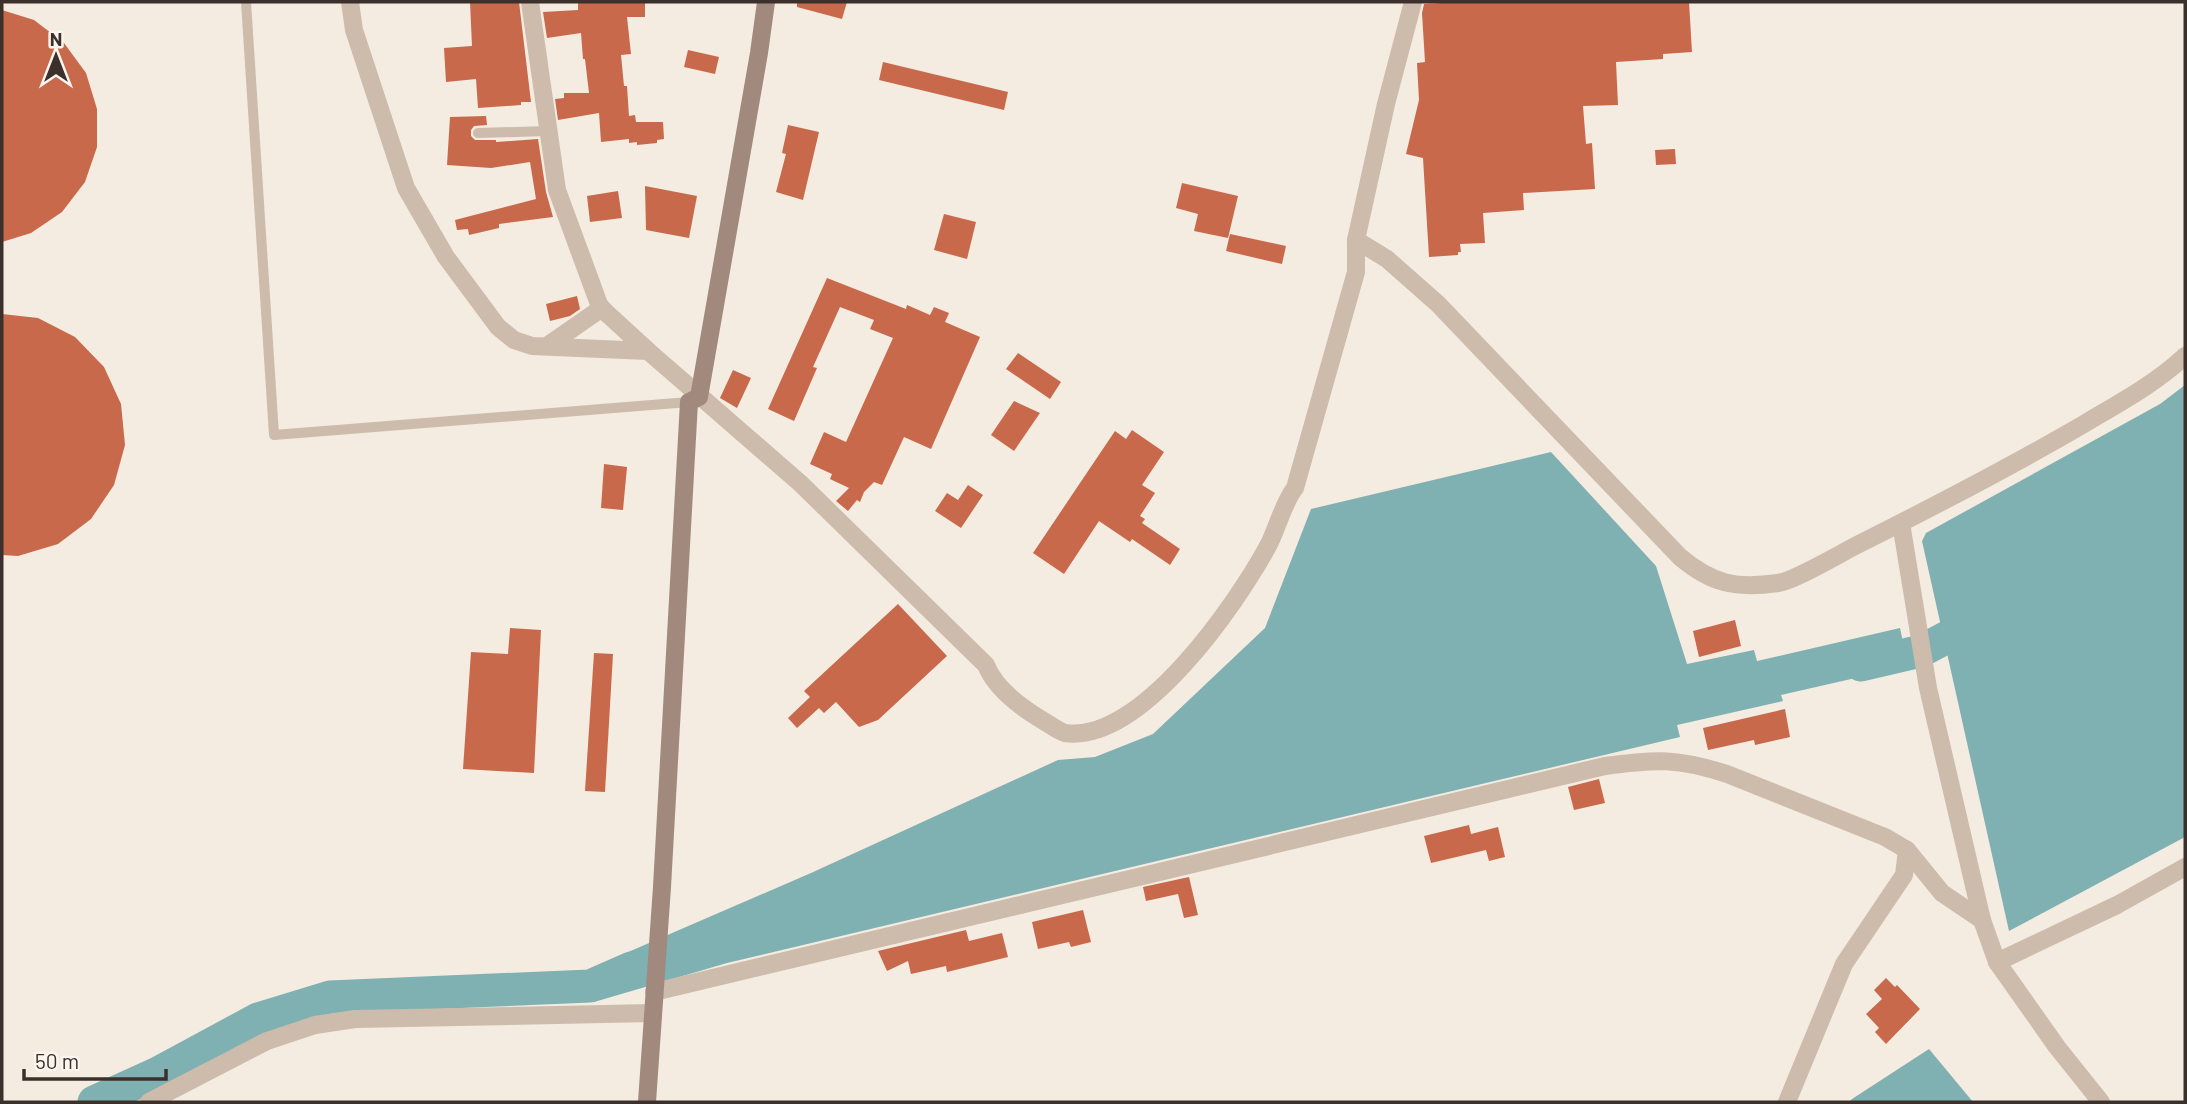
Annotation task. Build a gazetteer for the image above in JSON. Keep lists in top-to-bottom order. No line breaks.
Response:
{"scale_bar":"50 m","north":"top"}
